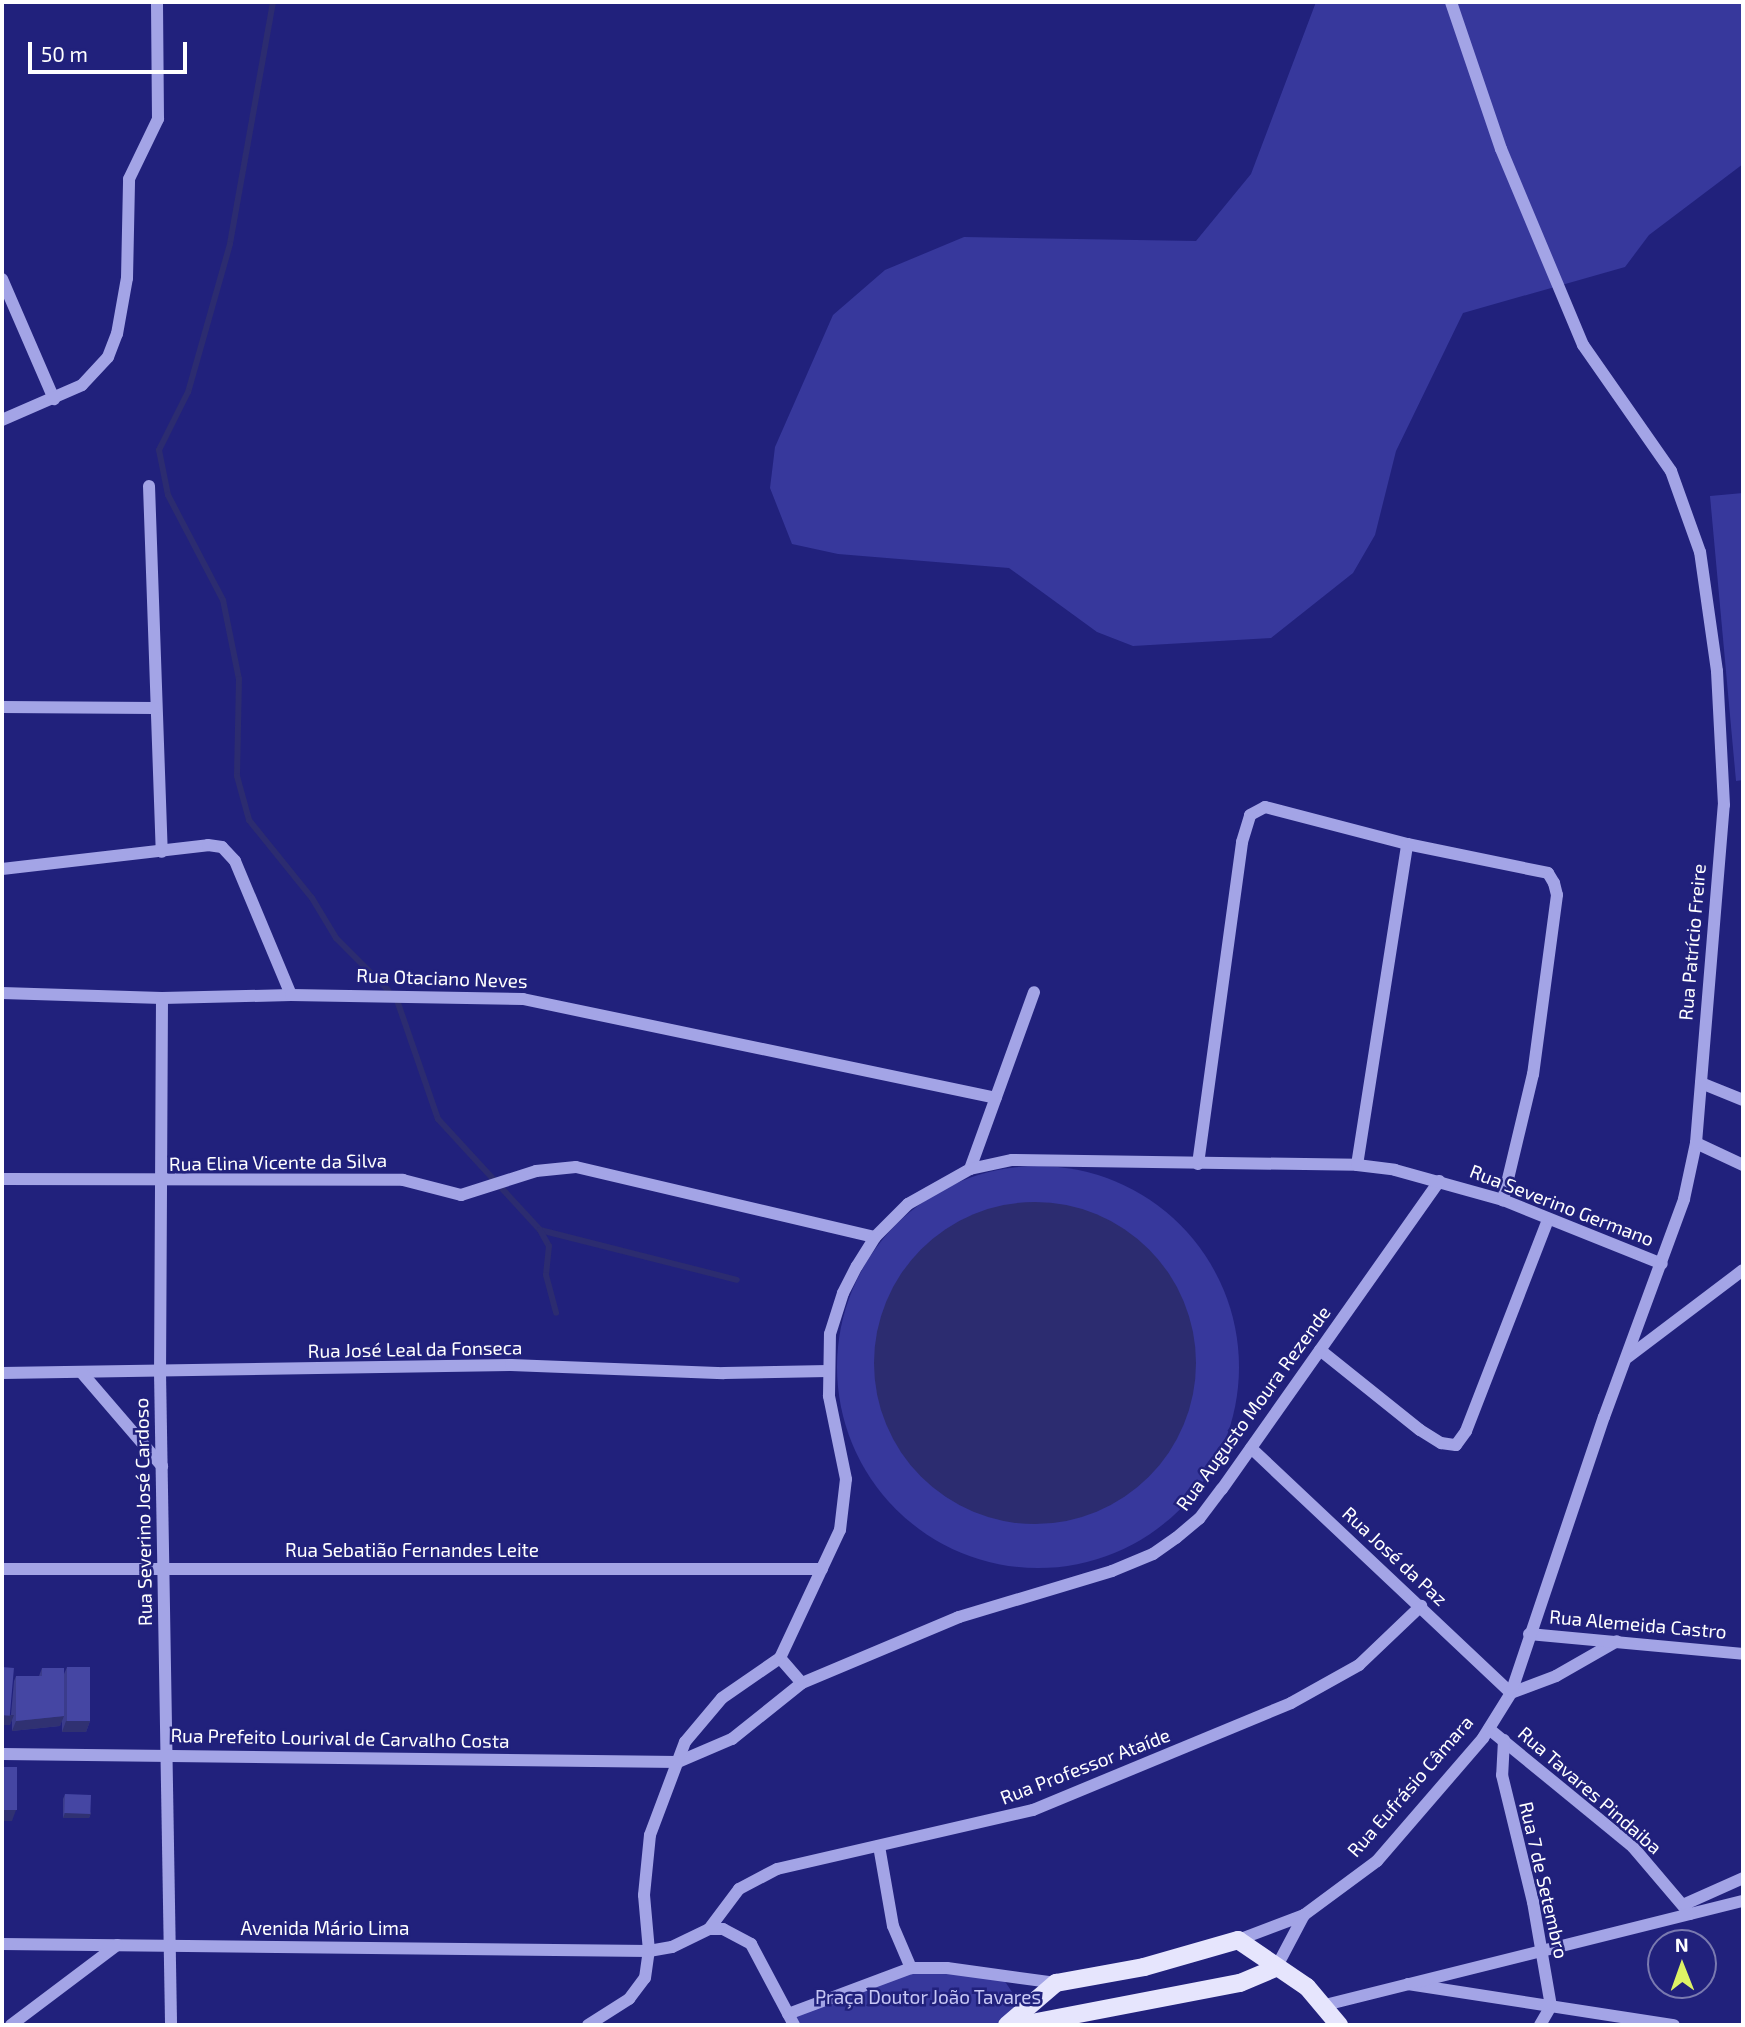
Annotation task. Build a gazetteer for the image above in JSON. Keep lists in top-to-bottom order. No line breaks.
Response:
{"streets":{"main road":["Rua Eufrásio Câmara"],"street":["Rua Patrício Freire","Rua Otaciano Neves","Rua Elina Vicente da Silva","Rua Severino Germano","Rua José Leal da Fonseca","Rua Augusto Moura Rezende","Rua Severino José Cardoso","Rua Sebatião Fernandes Leite","Rua José da Paz","Rua Alemeida Castro","Rua Prefeito Lourival de Carvalho Costa","Rua Professor Ataíde","Rua Tavares Pindaiba","Rua 7 de Setembro","Avenida Mário Lima"]},"crossings":[["Rua Patrício Freire","Rua Severino Germano"],["Rua Patrício Freire","Rua Eufrásio Câmara"],["Rua Otaciano Neves","Rua Severino José Cardoso"],["Rua Elina Vicente da Silva","Rua Severino Germano"],["Rua Elina Vicente da Silva","Rua Severino José Cardoso"],["Rua Severino Germano","Rua José Leal da Fonseca"],["Rua Severino Germano","Rua Augusto Moura Rezende"],["Rua Severino Germano","Rua Sebatião Fernandes Leite"],["Rua José Leal da Fonseca","Rua Severino José Cardoso"],["Rua Augusto Moura Rezende","Rua José da Paz"],["Rua Augusto Moura Rezende","Rua Prefeito Lourival de Carvalho Costa"],["Rua Severino José Cardoso","Rua Sebatião Fernandes Leite"],["Rua Severino José Cardoso","Rua Prefeito Lourival de Carvalho Costa"],["Rua Severino José Cardoso","Avenida Mário Lima"],["Rua José da Paz","Rua Professor Ataíde"],["Rua José da Paz","Rua Eufrásio Câmara"],["Rua Alemeida Castro","Rua Eufrásio Câmara"],["Rua Eufrásio Câmara","Rua Tavares Pindaiba"],["Rua Tavares Pindaiba","Rua 7 de Setembro"]],"parks":["Praça Doutor João Tavares"],"scale_bar":"50 m","north":"top"}
